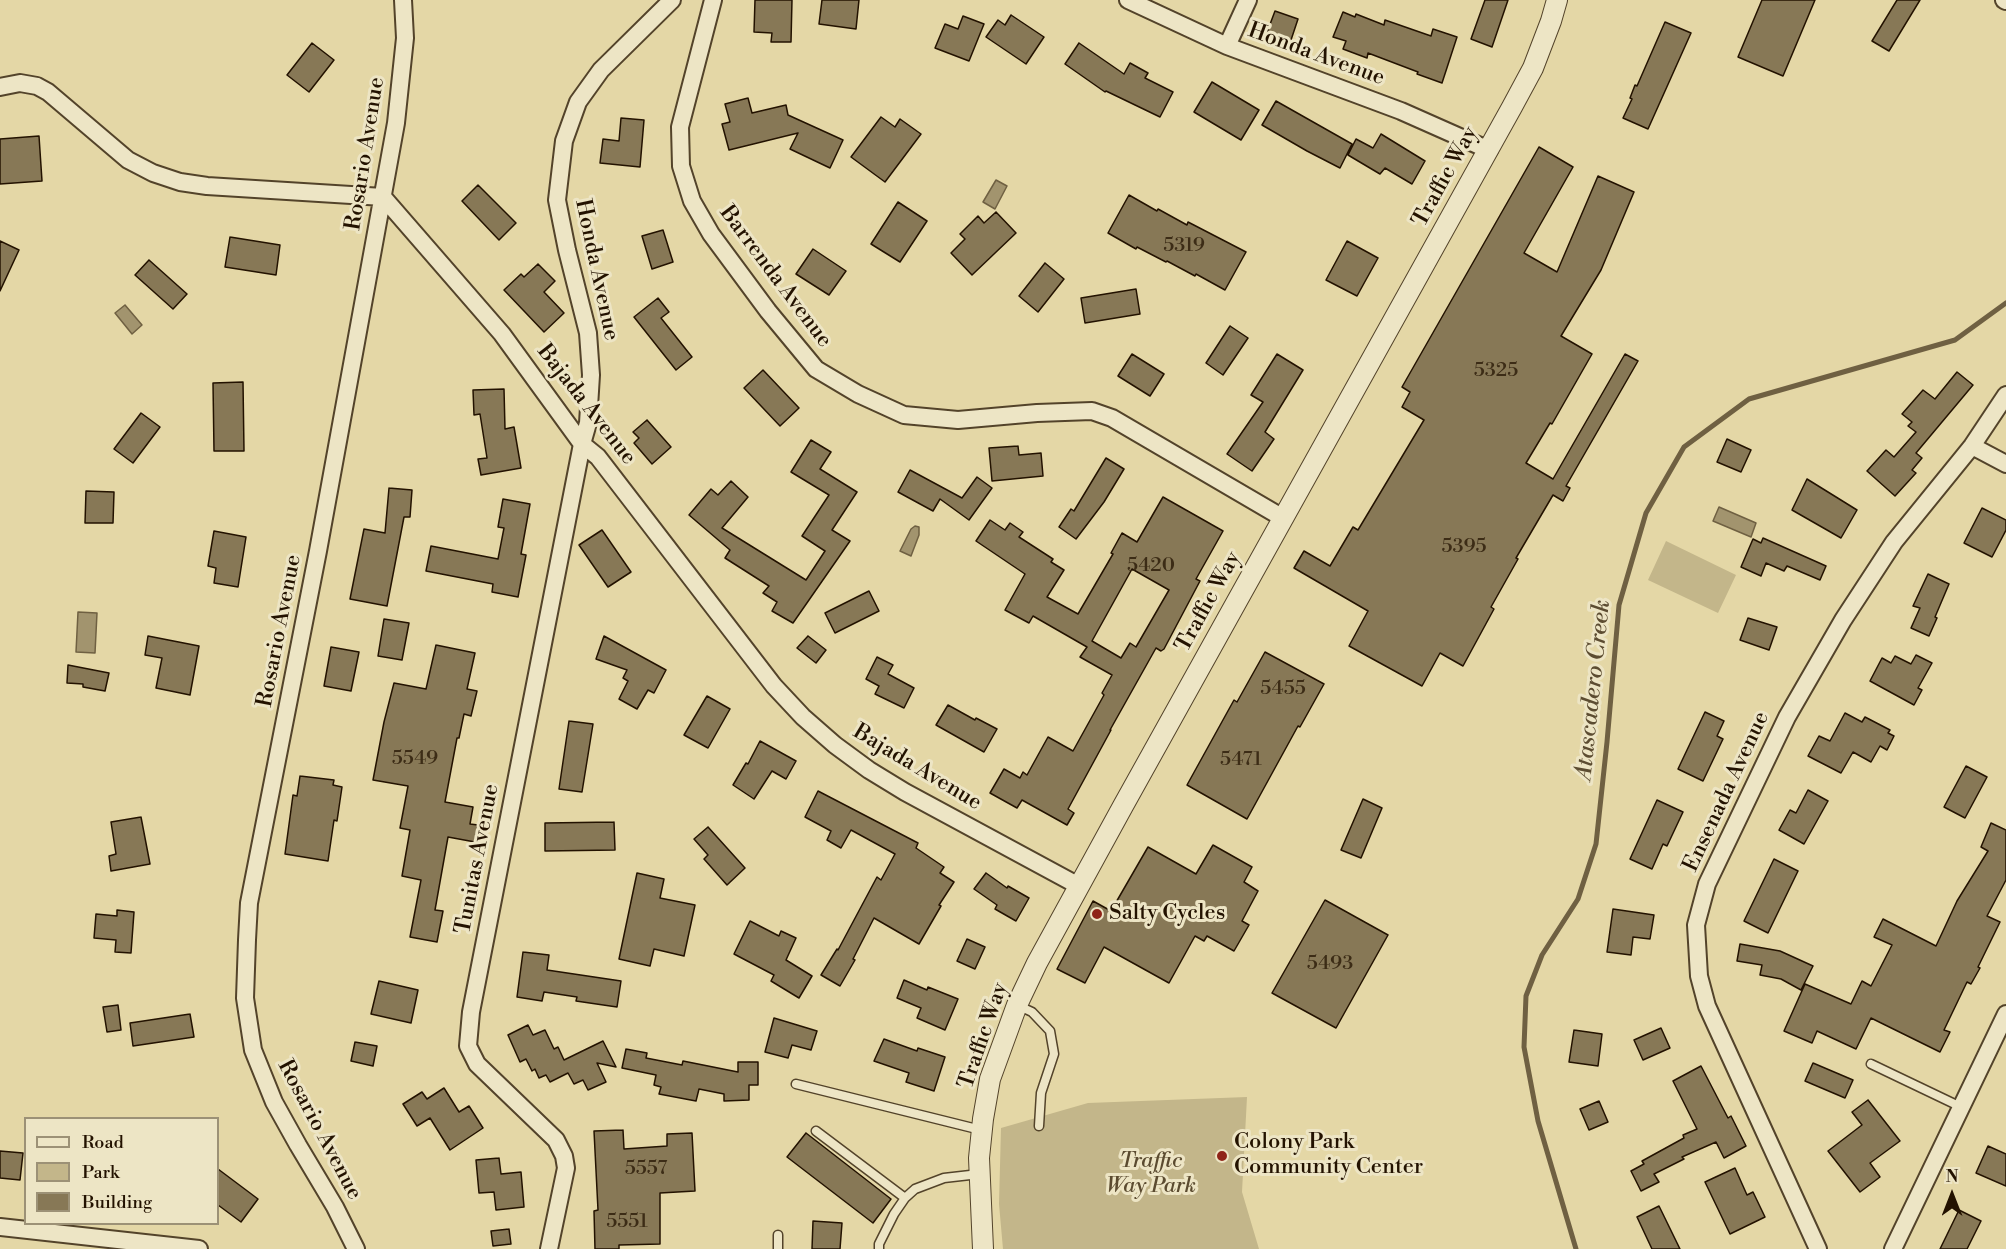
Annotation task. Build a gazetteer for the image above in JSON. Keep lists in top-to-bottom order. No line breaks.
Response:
{"streets":{"street":["Honda Avenue","Rosario Avenue","Traffic Way","Barrenda Avenue","Bajada Avenue","Ensenada Avenue","Tunitas Avenue"]},"crossings":[["Honda Avenue","Traffic Way"],["Honda Avenue","Bajada Avenue"],["Honda Avenue","Tunitas Avenue"],["Rosario Avenue","Bajada Avenue"],["Traffic Way","Barrenda Avenue"],["Traffic Way","Bajada Avenue"],["Bajada Avenue","Tunitas Avenue"]],"water":["Atascadero Creek"],"parks":["Traffic Way Park"],"places":["Salty Cycles","Colony Park Community Center"],"house_numbers":["5319","5325","5395","5420","5455","5549","5471","5493","5557","5551"],"legend":["Road","Park","Building"],"north":"top"}
